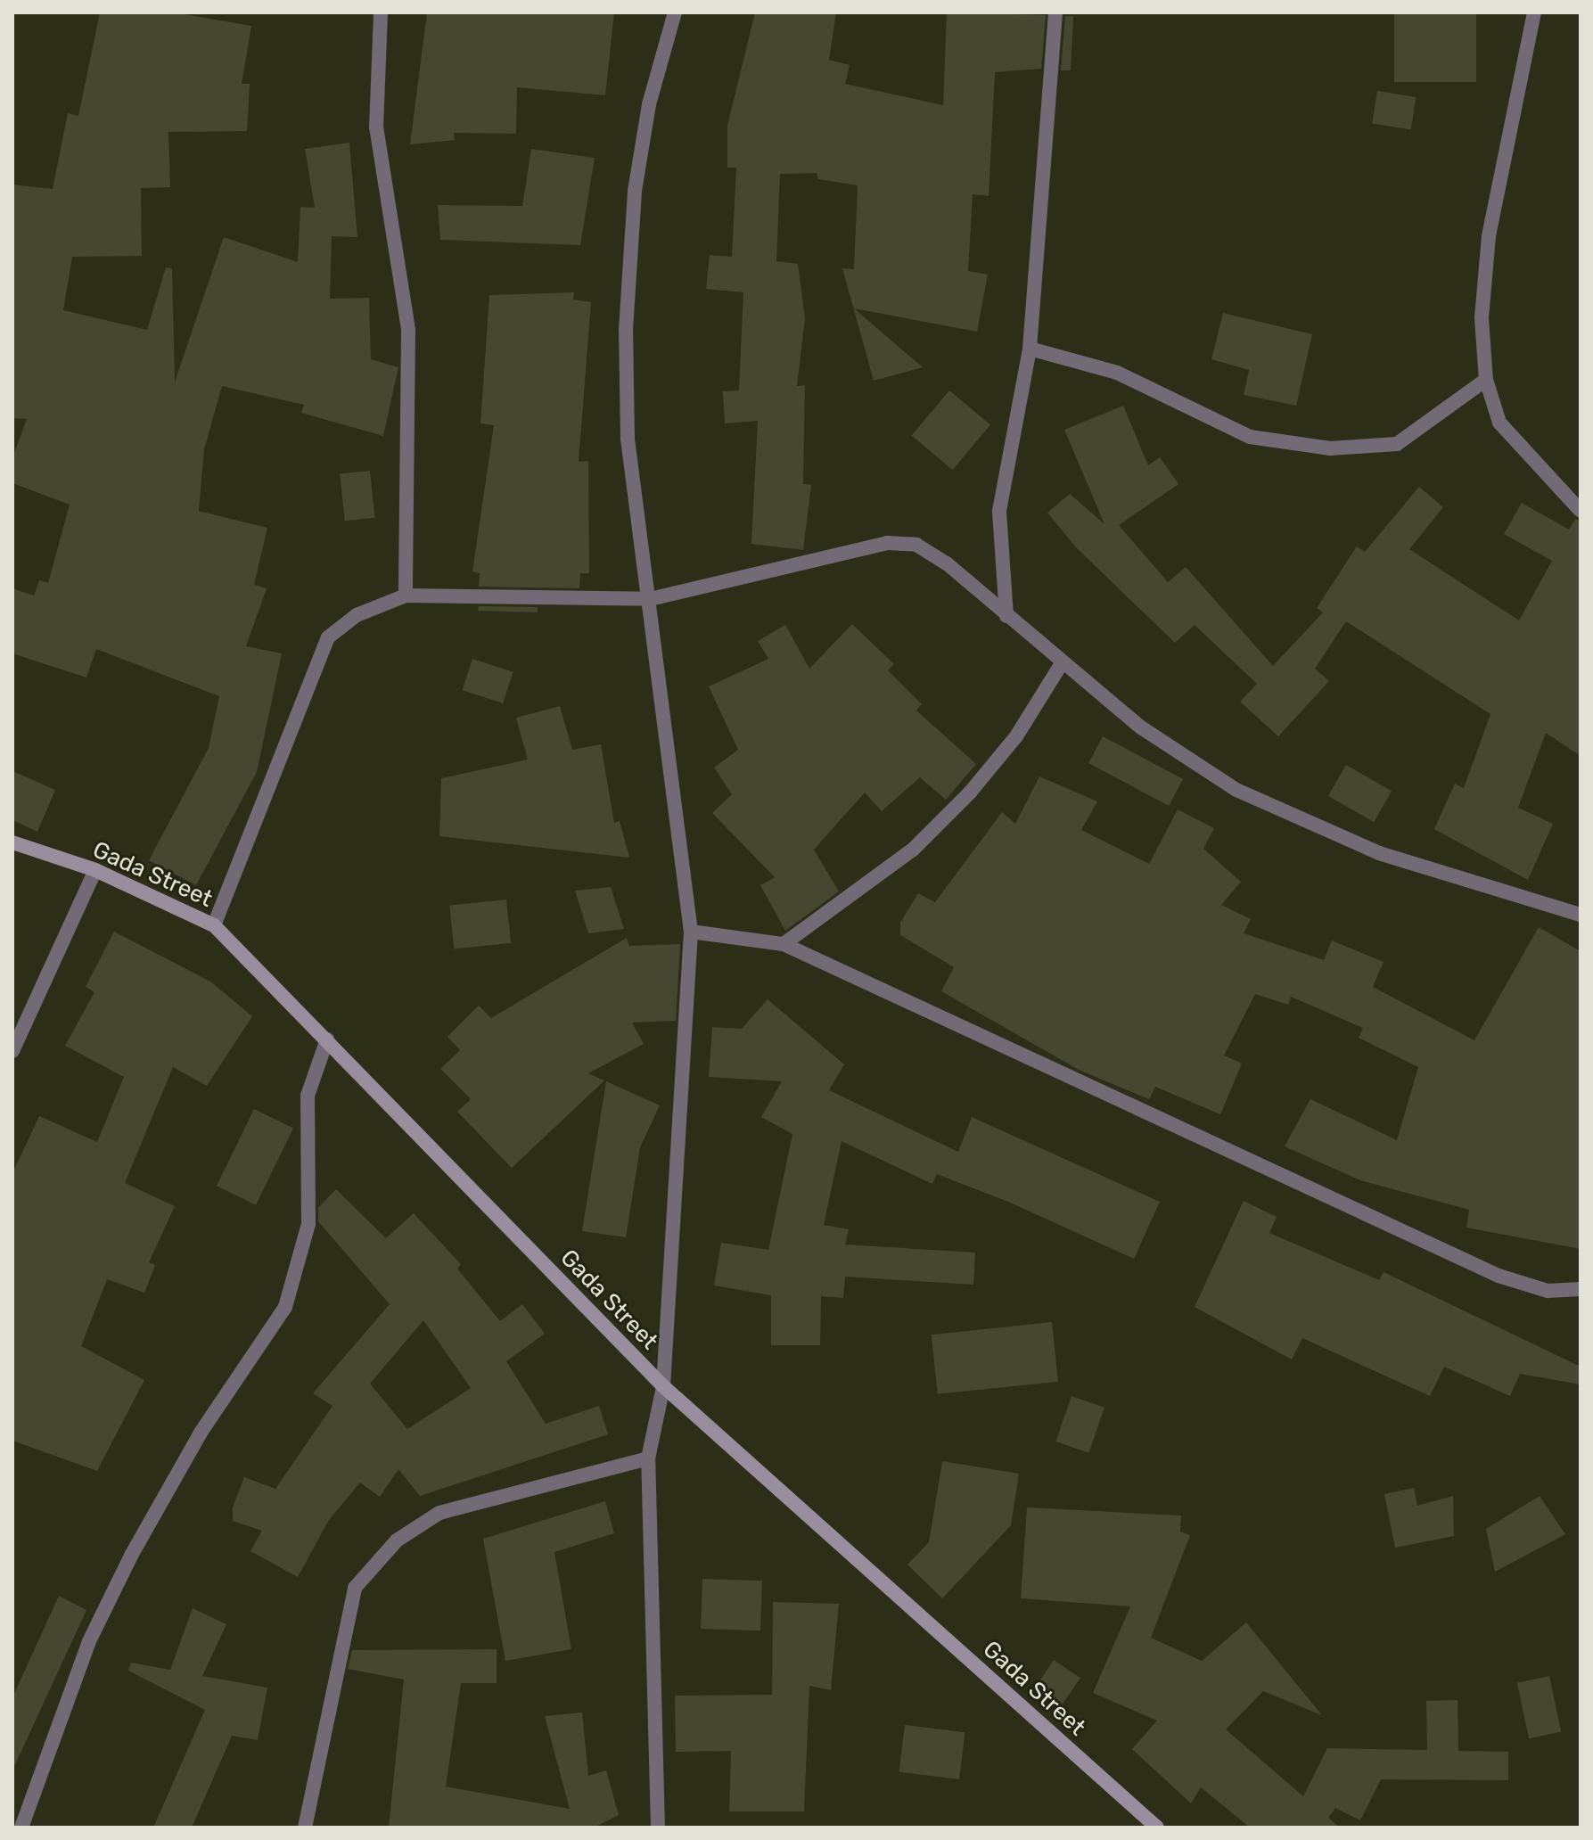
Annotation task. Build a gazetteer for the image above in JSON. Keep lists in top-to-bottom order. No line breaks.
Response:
{"streets":{"street":["Gada Street"]}}
